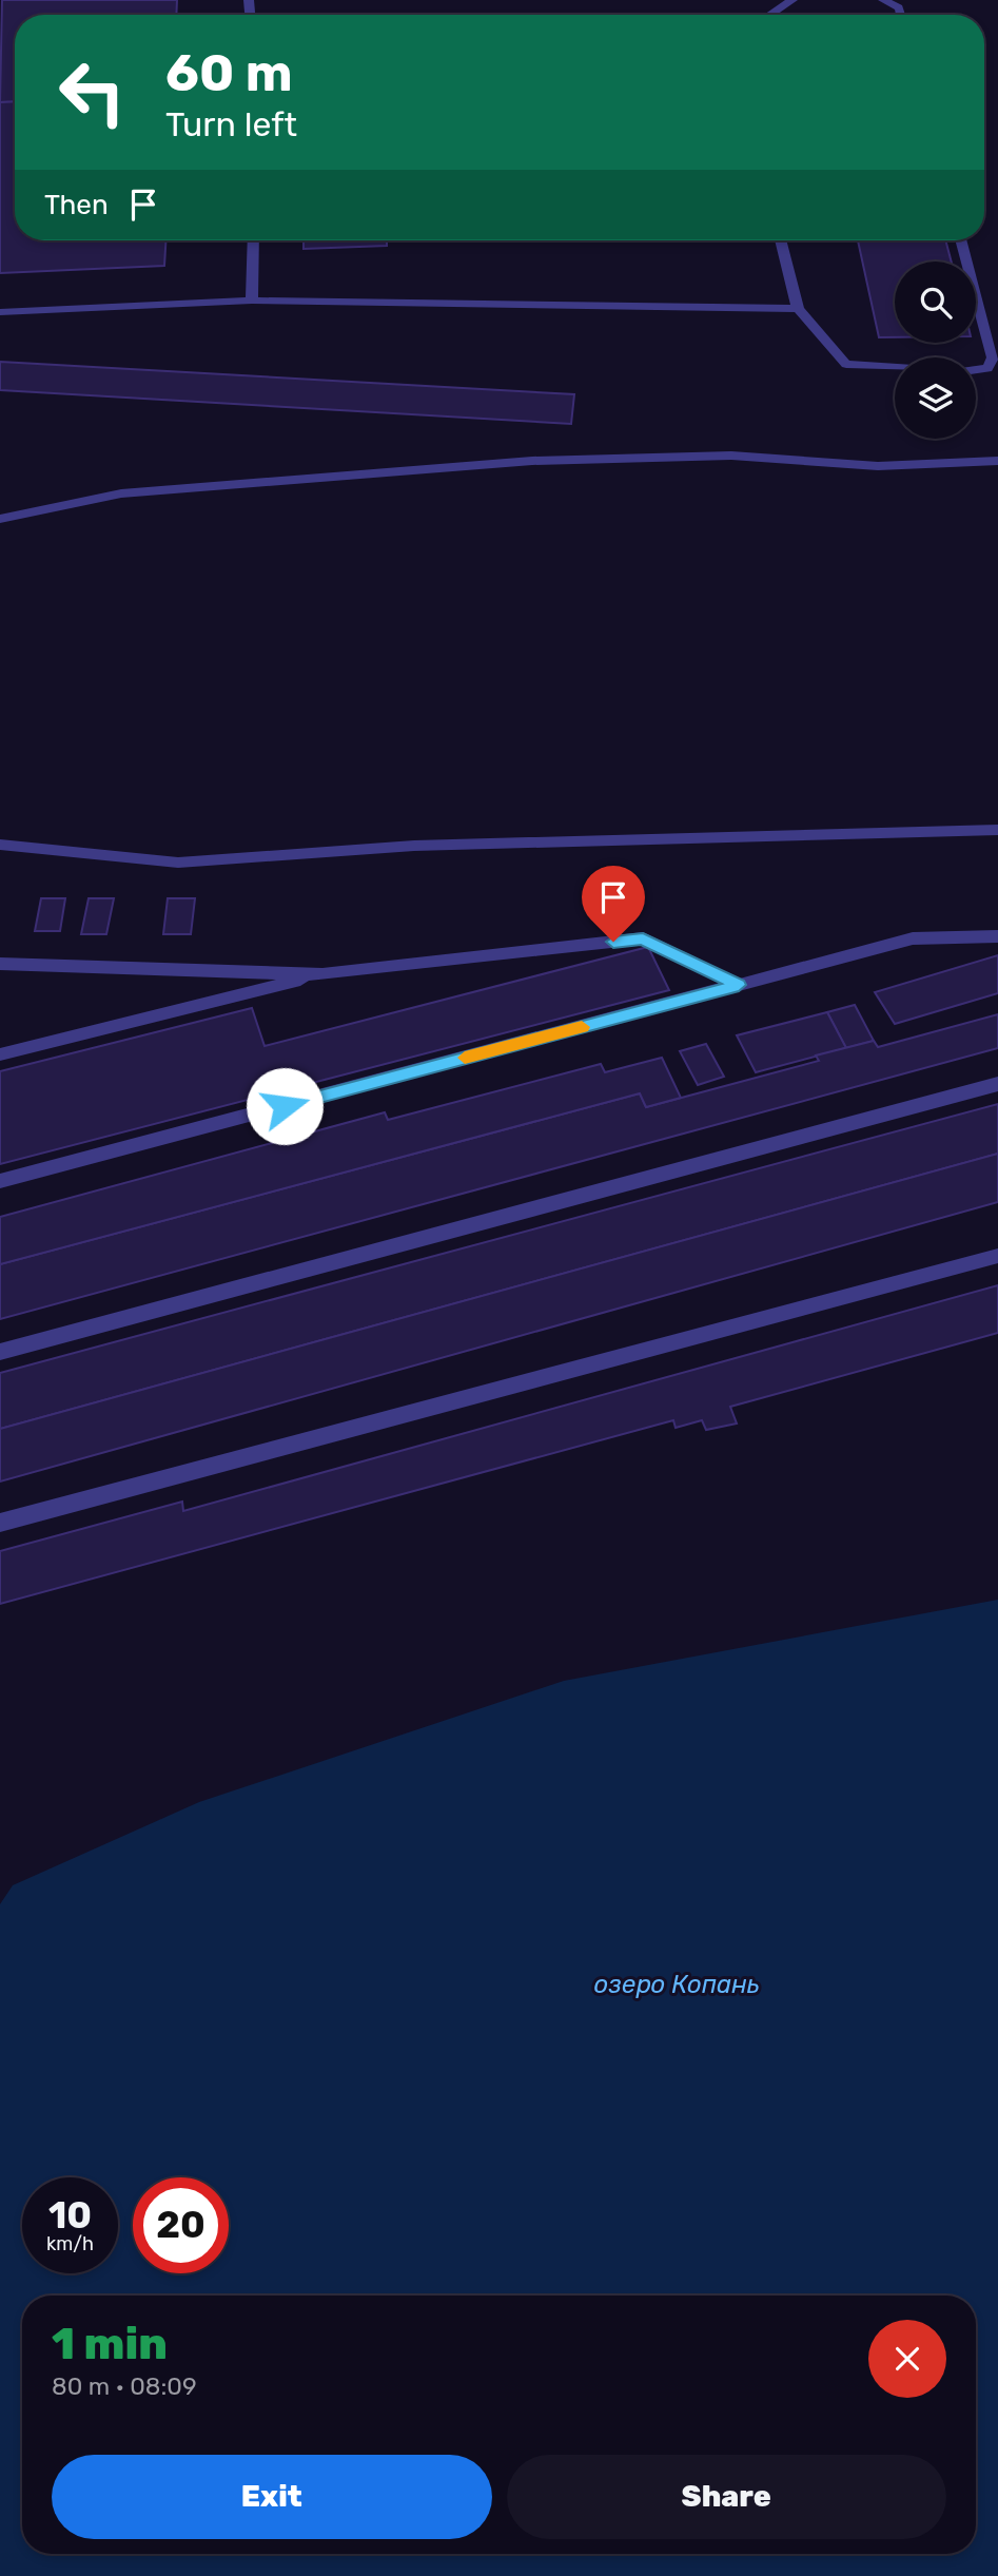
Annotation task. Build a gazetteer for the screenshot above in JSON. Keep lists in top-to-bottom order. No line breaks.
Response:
{"water":["озеро Копань"],"page":{"turn":["60 m","Turn left"],"then":"Then","speed":"10 km/h","limit":"20","heading":["1 min","80 m · 08:09"],"buttons":["Exit","Share"]}}
